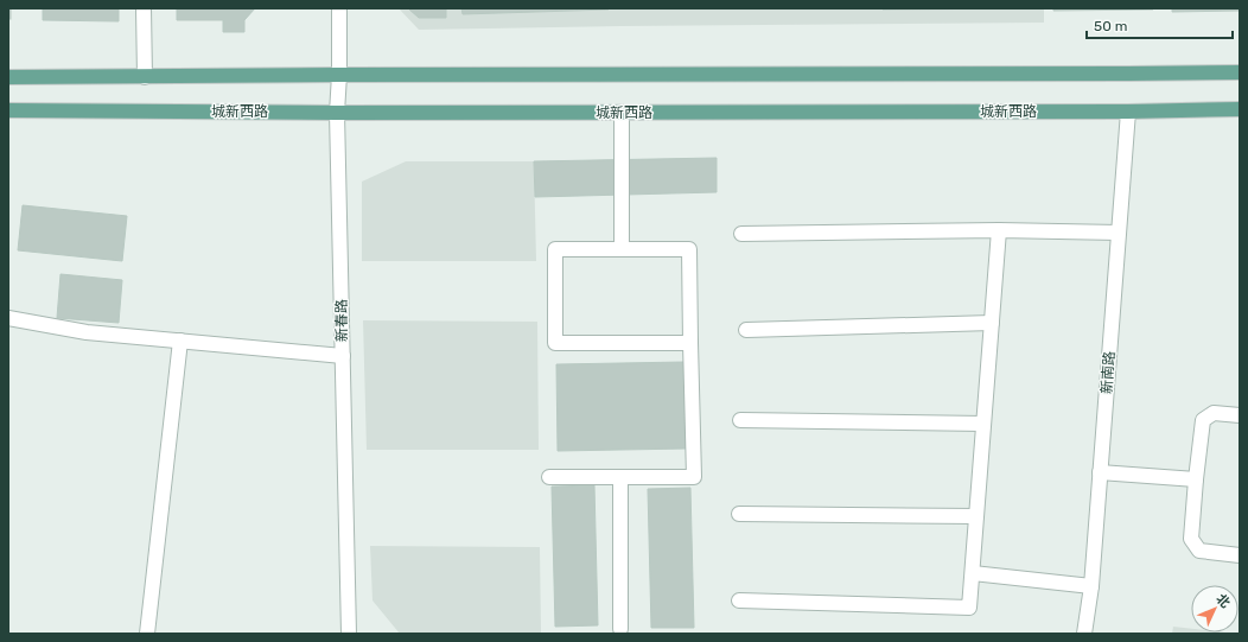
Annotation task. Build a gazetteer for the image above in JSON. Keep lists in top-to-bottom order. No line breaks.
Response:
{"streets":{"main road":["城新西路"],"street":["新春路","新南路"]},"crossings":[["城新西路","新春路"],["城新西路","新南路"]],"scale_bar":"50 m","north":"top right"}
